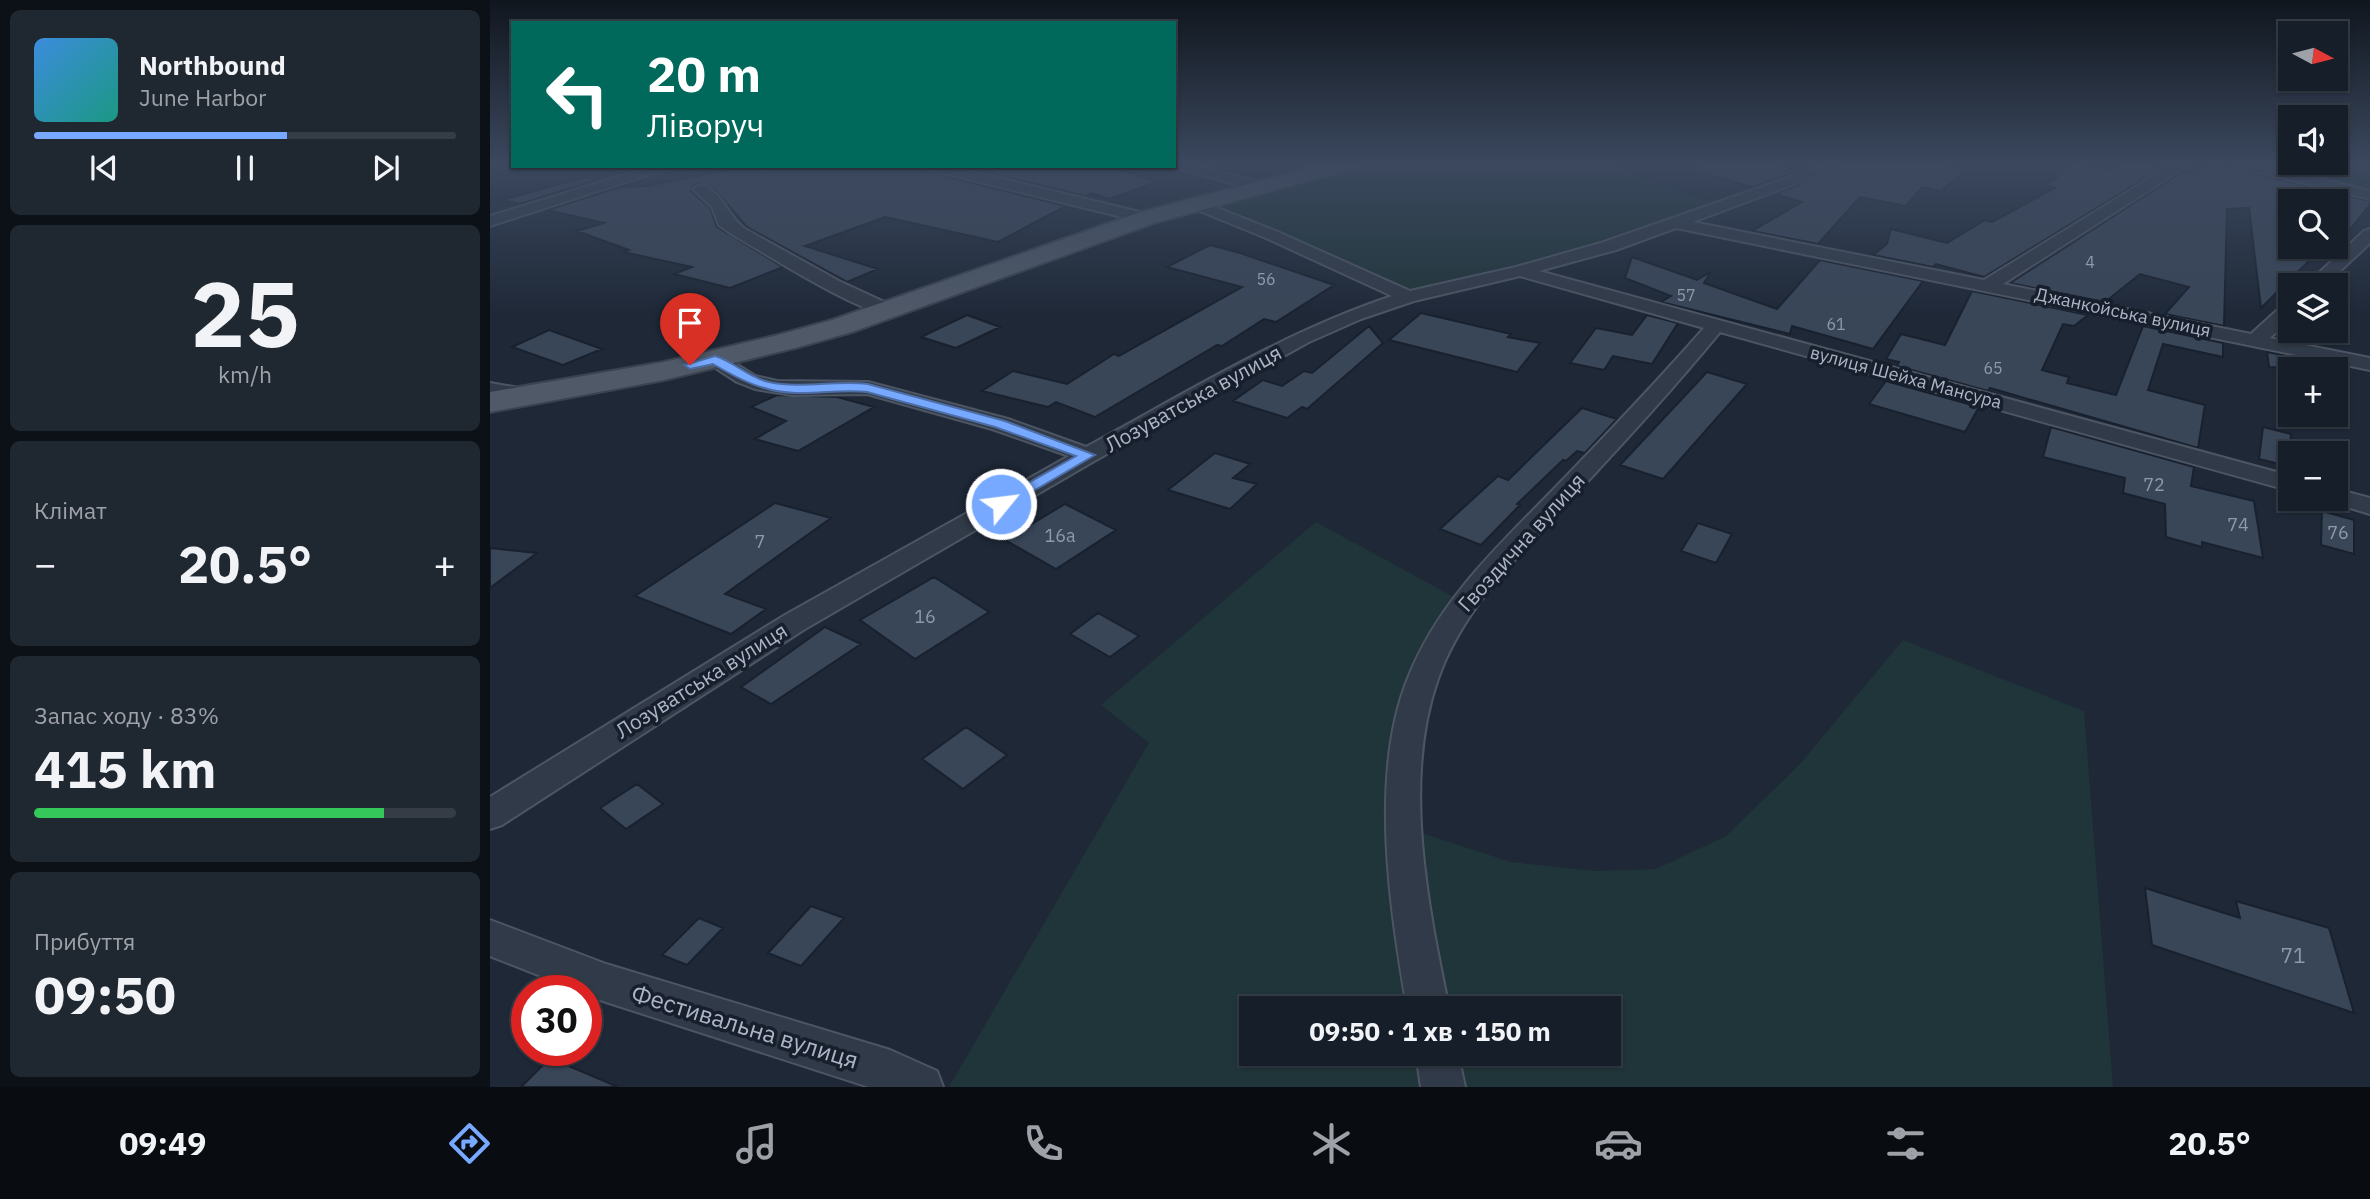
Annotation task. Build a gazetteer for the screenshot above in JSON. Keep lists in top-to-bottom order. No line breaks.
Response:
{"streets":{"street":["Джанкойська вулиця","вулиця Шейха Мансура","Лозуватська вулиця","Гвоздична вулиця","Фестивальна вулиця"]},"crossings":[["Джанкойська вулиця","Лозуватська вулиця"],["вулиця Шейха Мансура","Лозуватська вулиця"],["вулиця Шейха Мансура","Гвоздична вулиця"]],"house_numbers":["4","56","57","61","65","72","74","76","16а","7","16","71"],"north":"right","page":{"map_buttons":["+","−"],"turn":["20 m","Ліворуч"],"song":["Northbound","June Harbor"],"tile":[["25","km/h"],"Клімат",["Запас ходу · 83%","415 km"],["Прибуття","09:50"]],"heat":["−","20.5°","+"],"limit":"30","trip":"09:50 · 1 хв · 150 m","tabs":["09:49","20.5°"]}}
